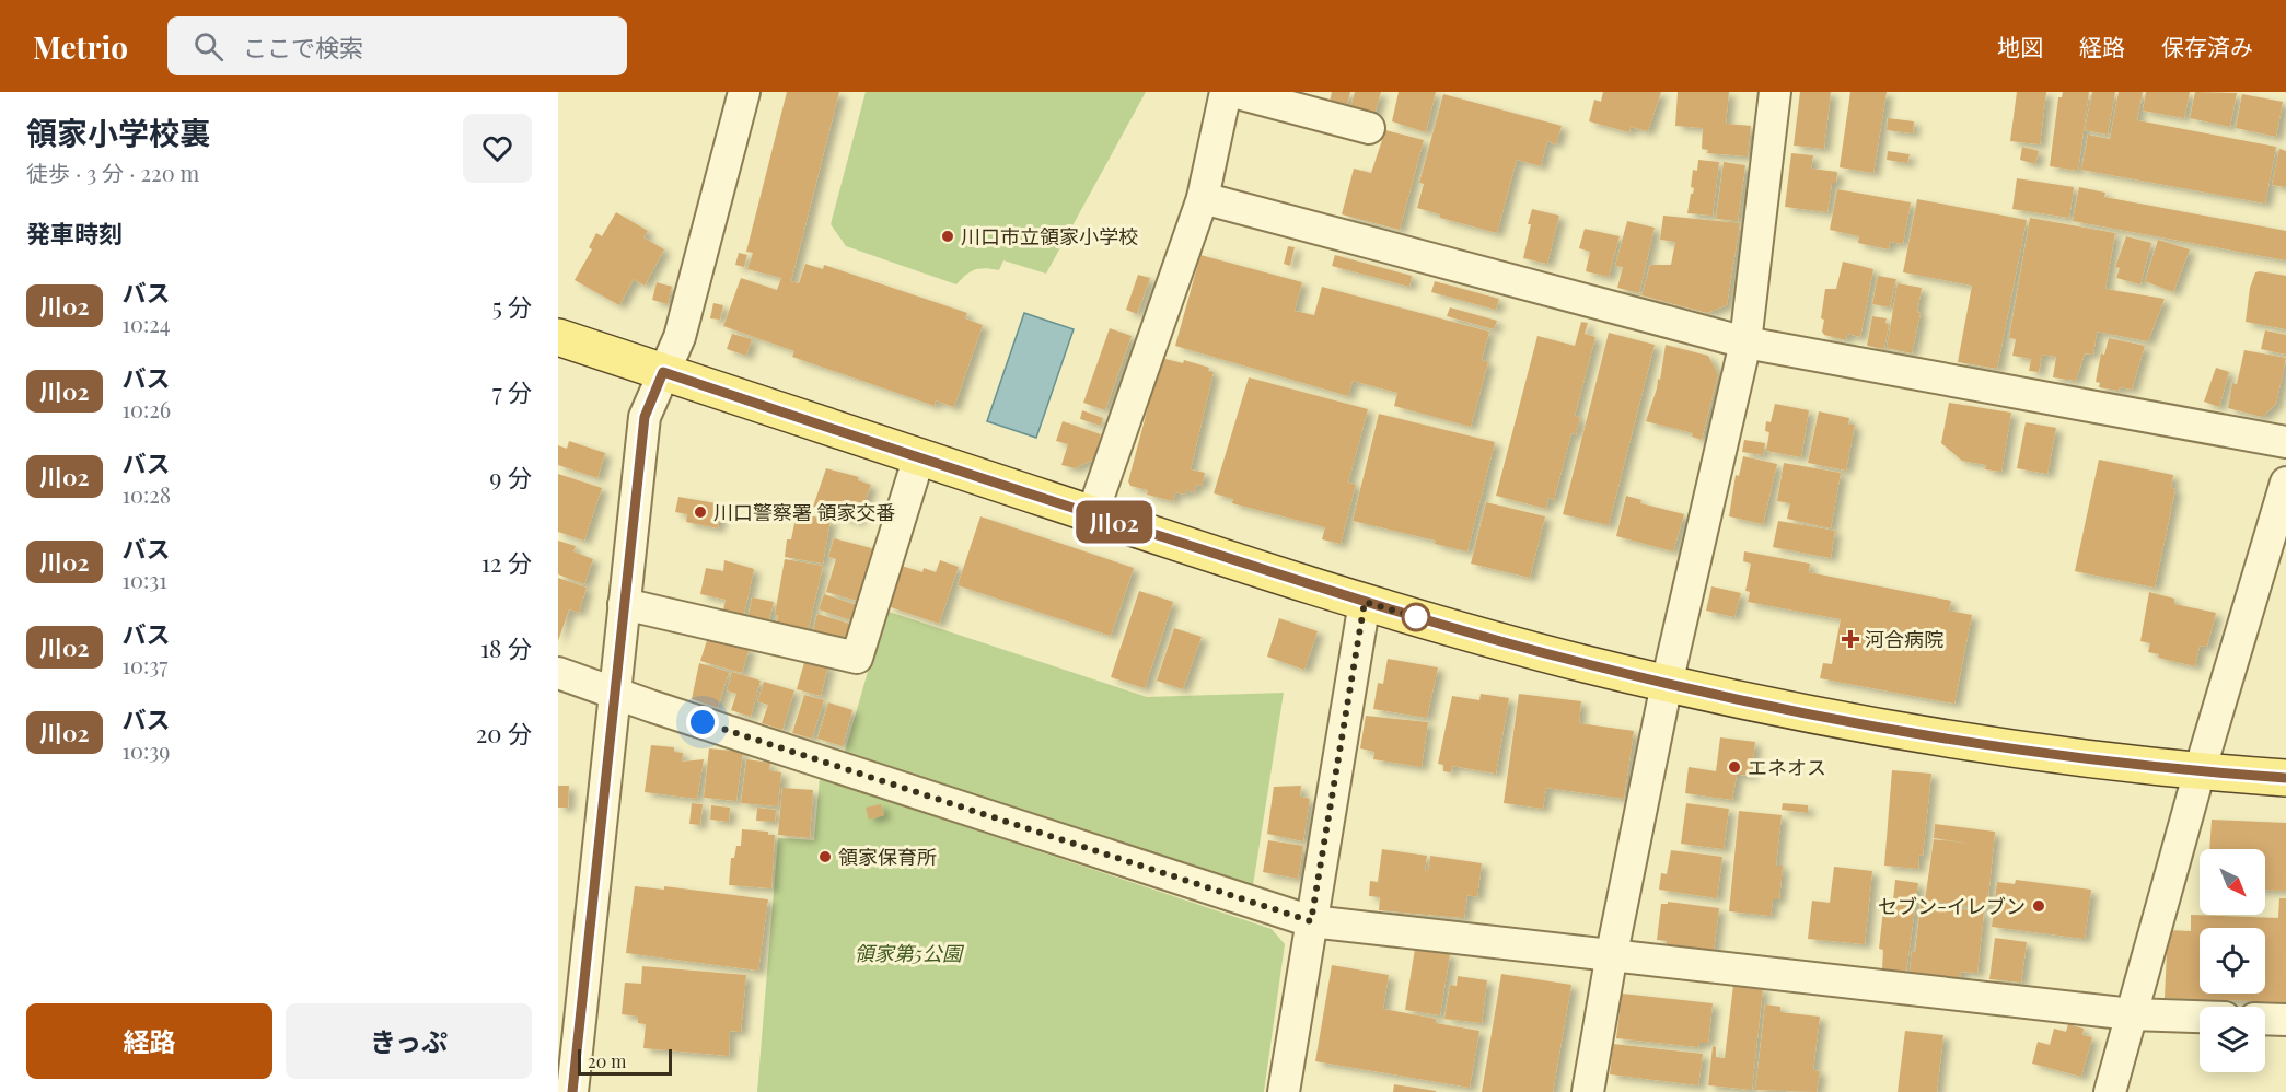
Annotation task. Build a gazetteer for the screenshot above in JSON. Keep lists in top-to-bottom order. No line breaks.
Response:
{"parks":["領家第5公園"],"places":{"other":["川口市立領家小学校","川口警察署 領家交番","エネオス","領家保育所","セブン-イレブン"],"health":["河合病院"]},"lines":["bus line 川02"],"scale_bar":"20 m","north":"bottom right","page":{"header":"Metrio","search":"ここで検索","nav":["地図","経路","保存済み"],"heading":[["領家小学校裏","徒歩 · 3 分 · 220 m"],"発車時刻"],"on_map":"川02","list":[{"mark":"川02","name":"バス","note":"10:24","value":"5 分"},{"mark":"川02","name":"バス","note":"10:26","value":"7 分"},{"mark":"川02","name":"バス","note":"10:28","value":"9 分"},{"mark":"川02","name":"バス","note":"10:31","value":"12 分"},{"mark":"川02","name":"バス","note":"10:37","value":"18 分"},{"mark":"川02","name":"バス","note":"10:39","value":"20 分"}],"buttons":["経路","きっぷ"],"scale":"20 m"}}
